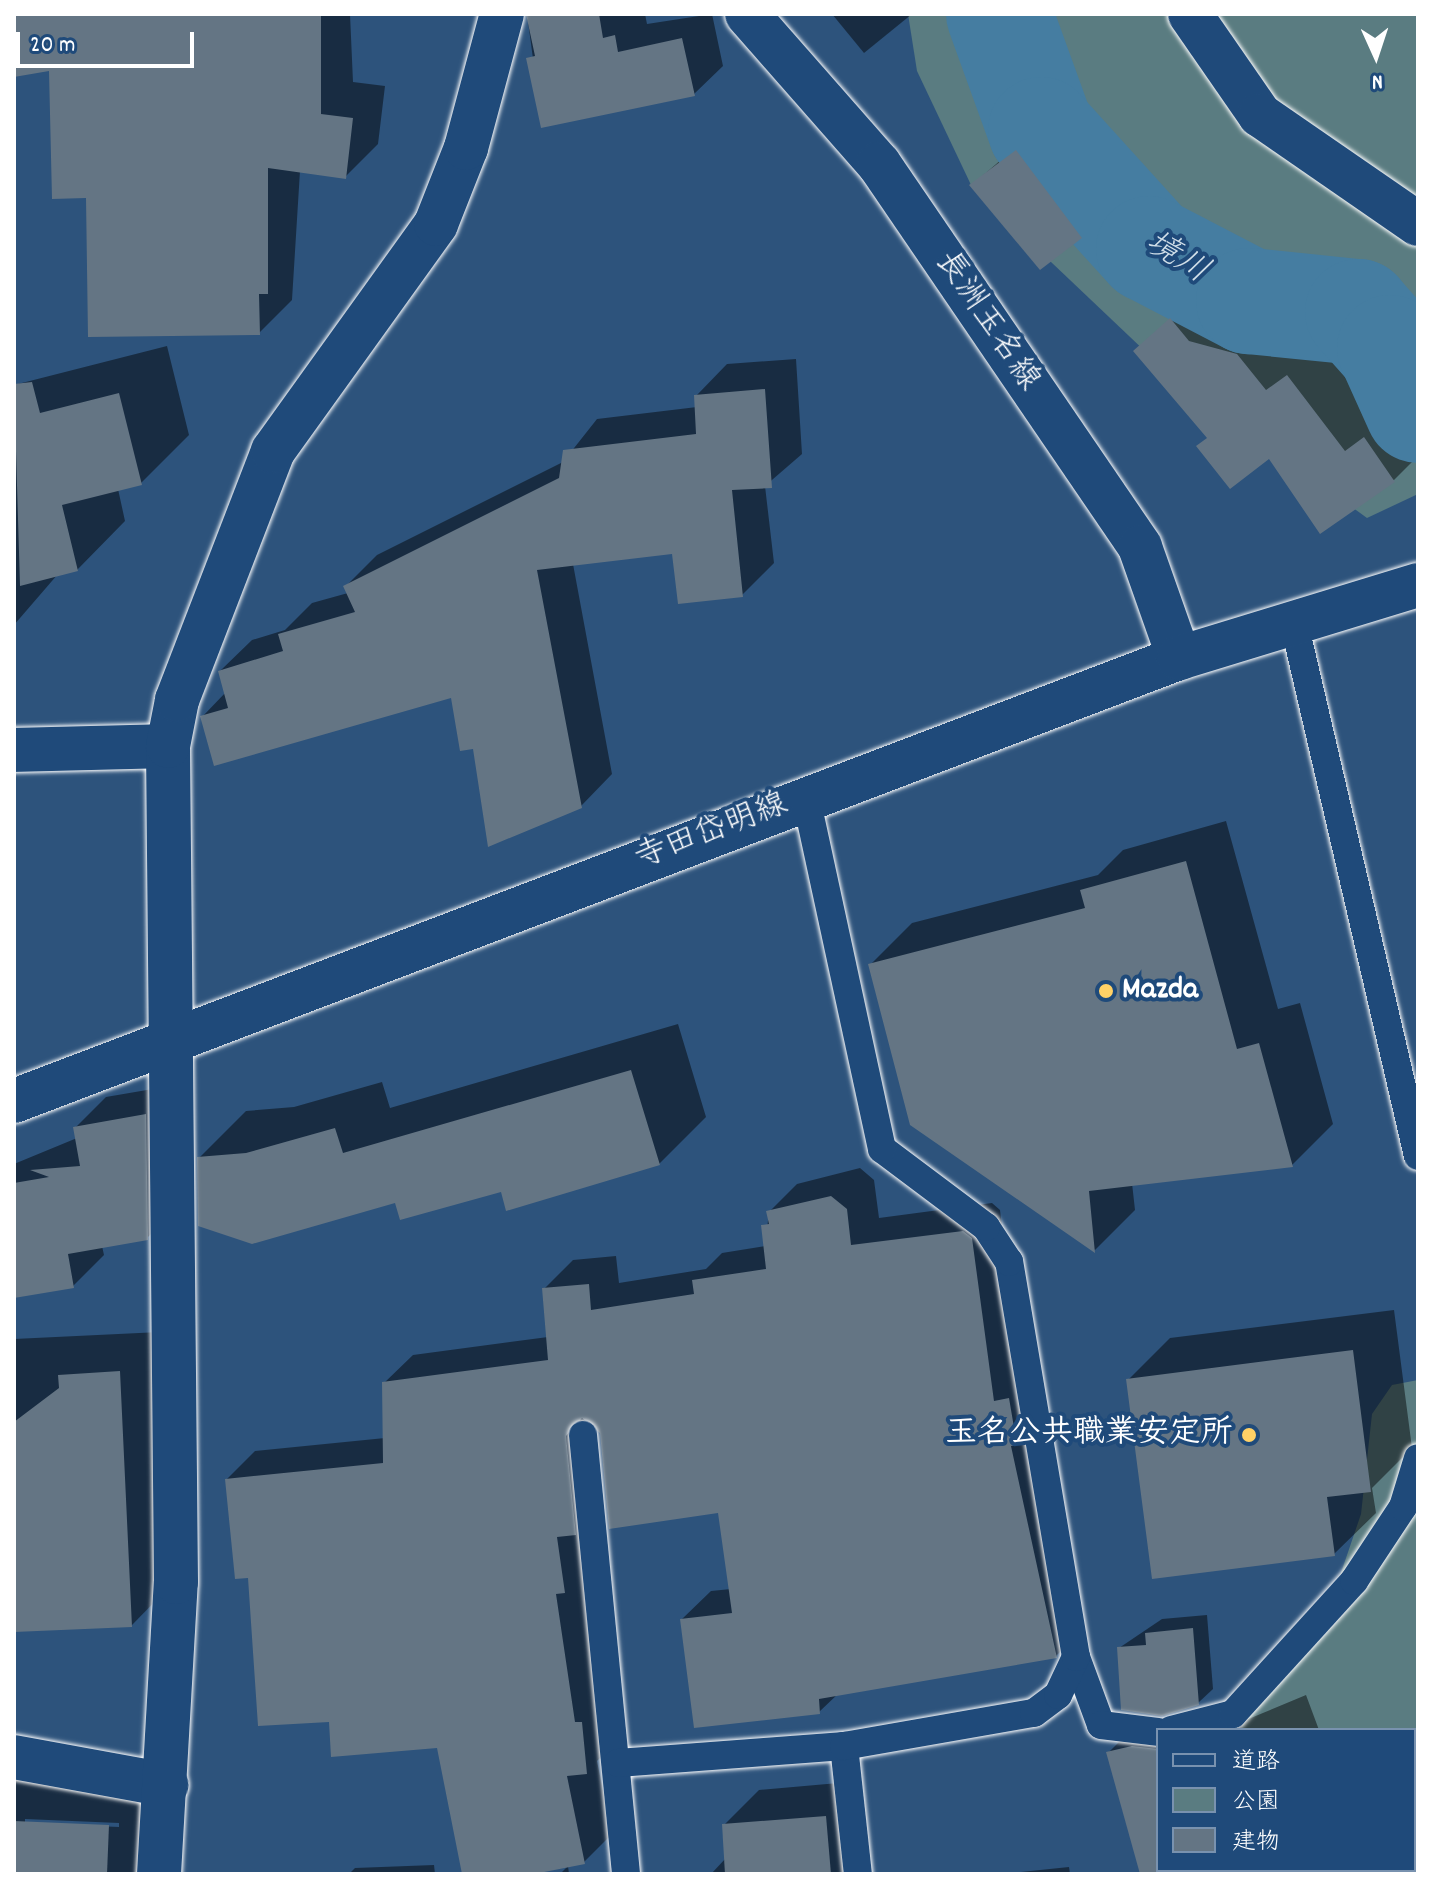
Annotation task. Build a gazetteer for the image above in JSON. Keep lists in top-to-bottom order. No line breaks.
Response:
{"streets":{"main road":["長洲玉名線","寺田岱明線"]},"crossings":[["長洲玉名線","寺田岱明線"]],"water":["境川"],"places":["Mazda","玉名公共職業安定所"],"legend":["道路","公園","建物"],"scale_bar":"20 m","north":"bottom"}
